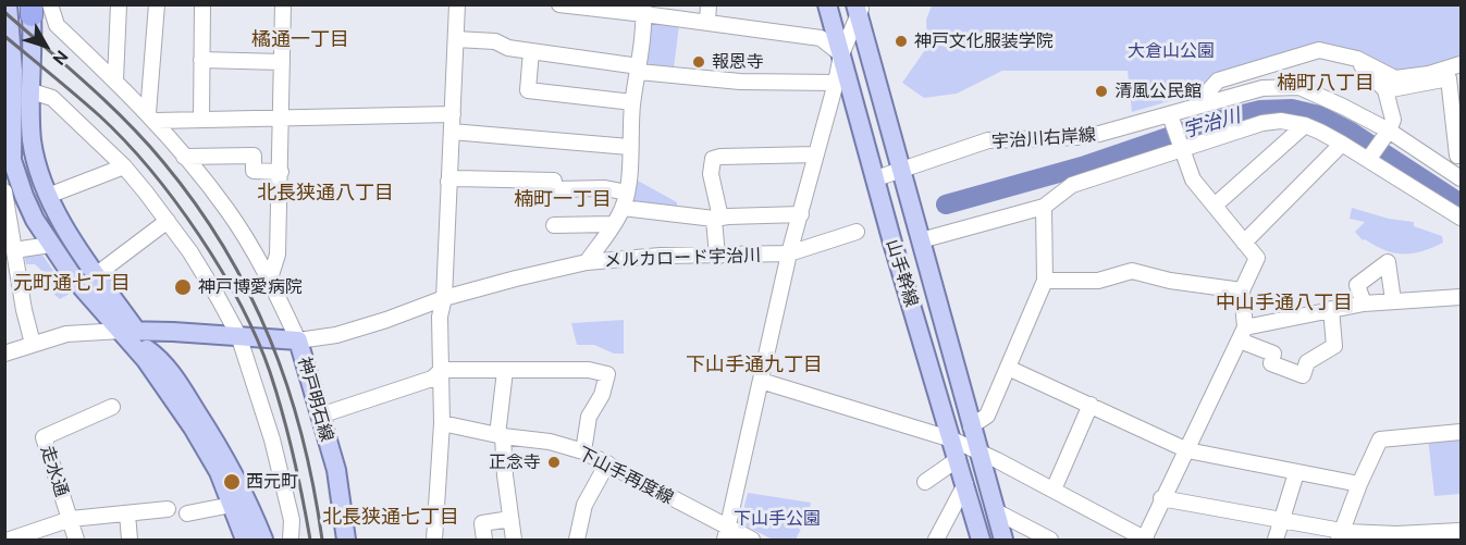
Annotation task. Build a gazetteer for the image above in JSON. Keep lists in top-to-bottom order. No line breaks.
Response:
{"streets":{"main road":["山手幹線","神戸明石線"],"street":["宇治川右岸線","メルカロード宇治川","走水通","下山手再度線"]},"crossings":[["宇治川右岸線","山手幹線"],["メルカロード宇治川","神戸明石線"]],"districts":["橘通一丁目","楠町八丁目","北長狭通八丁目","楠町一丁目","元町通七丁目","中山手通八丁目","下山手通九丁目","北長狭通七丁目"],"water":["宇治川"],"parks":["大倉山公園","下山手公園"],"places":["神戸文化服装学院","報恩寺","清風公民館","神戸博愛病院","正念寺","西元町"],"north":"bottom right"}
